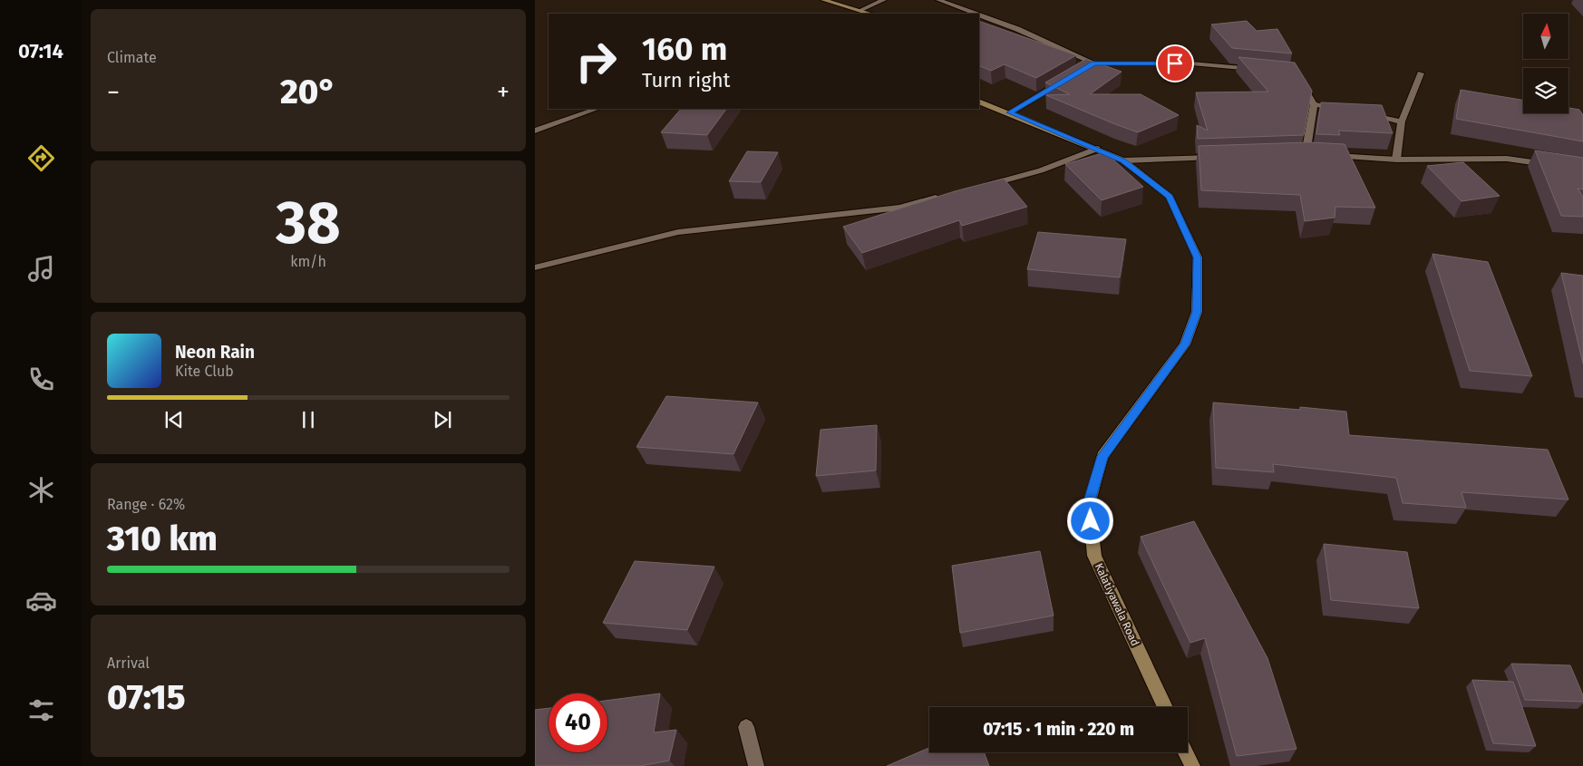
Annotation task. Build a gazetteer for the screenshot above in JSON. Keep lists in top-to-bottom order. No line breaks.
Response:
{"streets":{"street":["Kalatiyawala Road"]},"north":"top","page":{"tabs":"07:14","tile":["Climate",["38","km/h"],["Range · 62%","310 km"],["Arrival","07:15"]],"turn":["160 m","Turn right"],"heat":["−","20°","+"],"song":["Neon Rain","Kite Club"],"limit":"40","trip":"07:15 · 1 min · 220 m"}}
